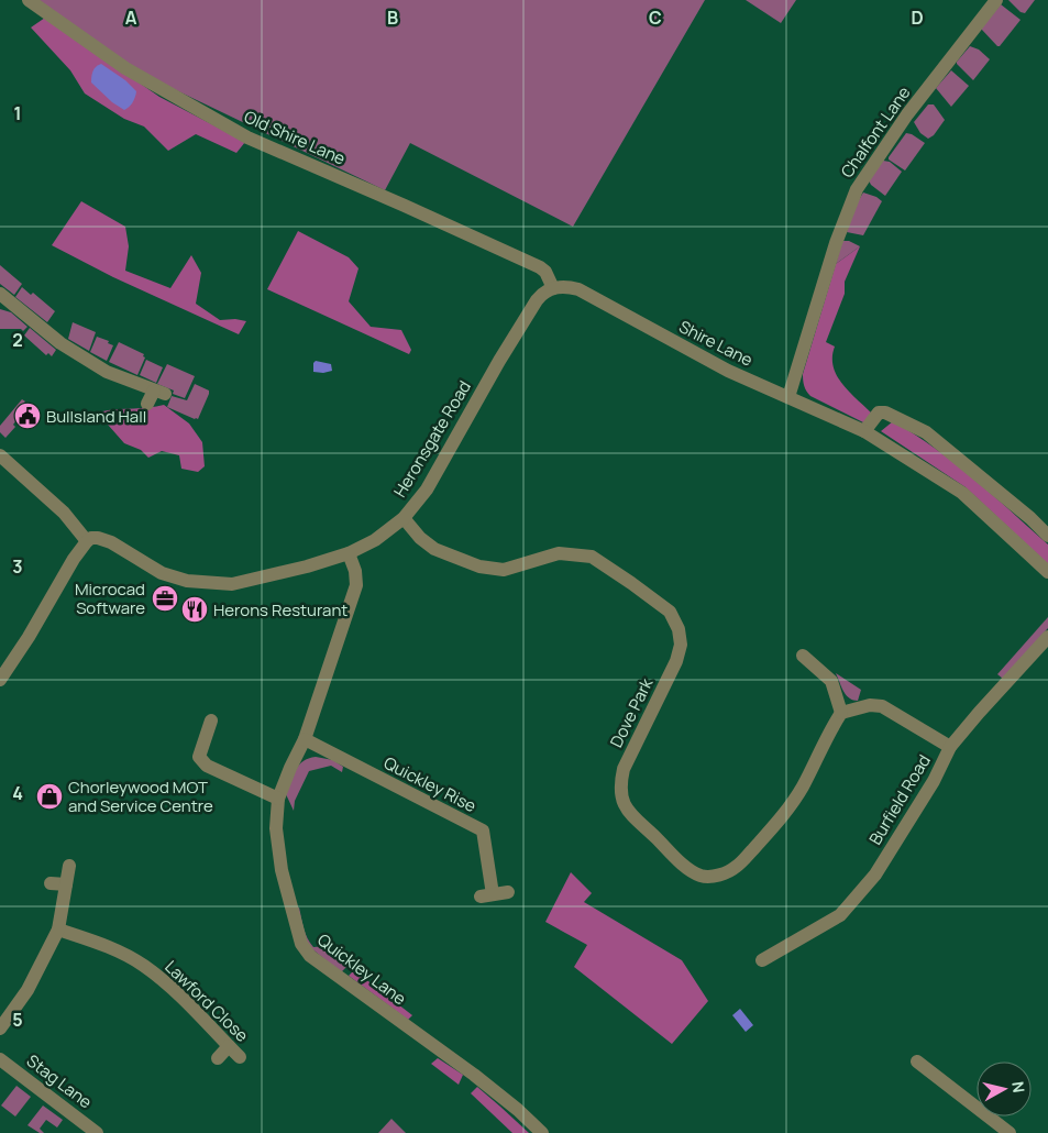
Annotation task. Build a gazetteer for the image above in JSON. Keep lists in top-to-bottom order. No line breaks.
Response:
{"streets":{"street":["Chalfont Lane","Old Shire Lane","Shire Lane","Heronsgate Road","Dove Park","Quickley Rise","Burfield Road","Quickley Lane","Lawford Close","Stag Lane"]},"crossings":[["Chalfont Lane","Shire Lane"],["Old Shire Lane","Shire Lane"],["Old Shire Lane","Heronsgate Road"],["Shire Lane","Heronsgate Road"],["Heronsgate Road","Dove Park"],["Heronsgate Road","Quickley Lane"],["Quickley Rise","Quickley Lane"]],"places":{"public building":["Bullsland Hall"],"office":["Microcad Software"],"restaurant":["Herons Resturant"],"shop":["Chorleywood MOT and Service Centre"]},"north":"right","grid":{"columns":["A","B","C","D"],"rows":["1","2","3","4","5"]}}
